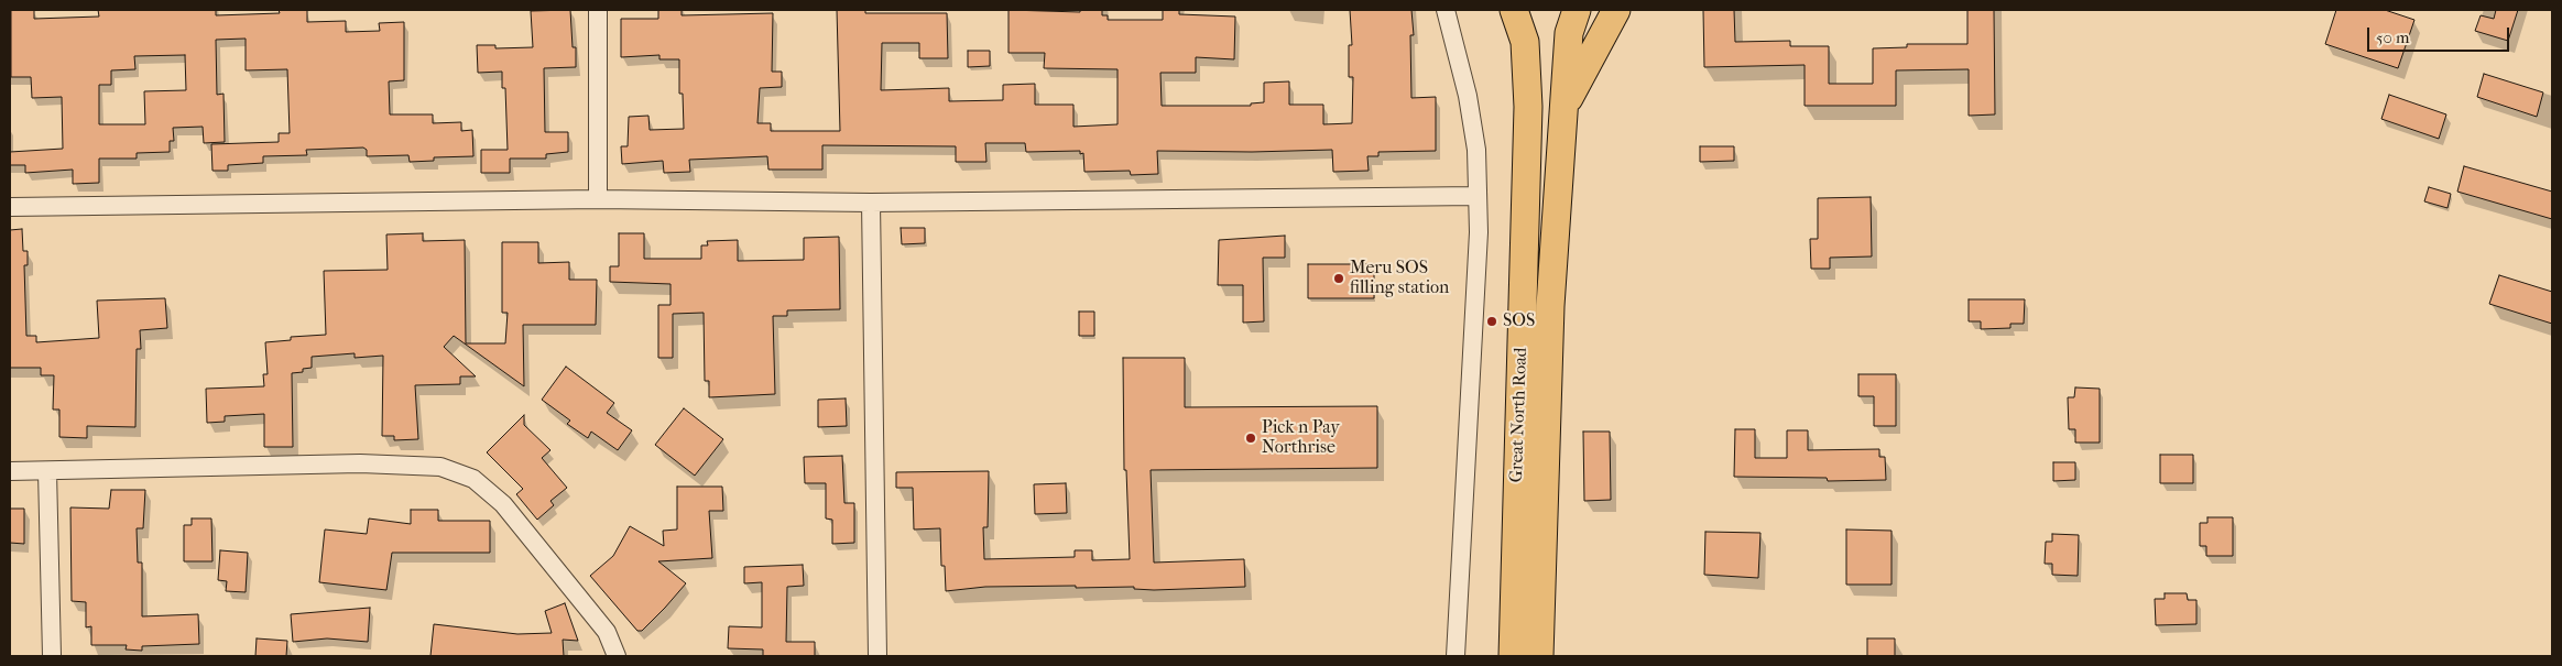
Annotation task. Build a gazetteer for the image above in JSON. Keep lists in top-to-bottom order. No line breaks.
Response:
{"streets":{"main road":["Great North Road"]},"places":["Meru SOS filling station","SOS","Pick n Pay Northrise"],"scale_bar":"50 m"}
